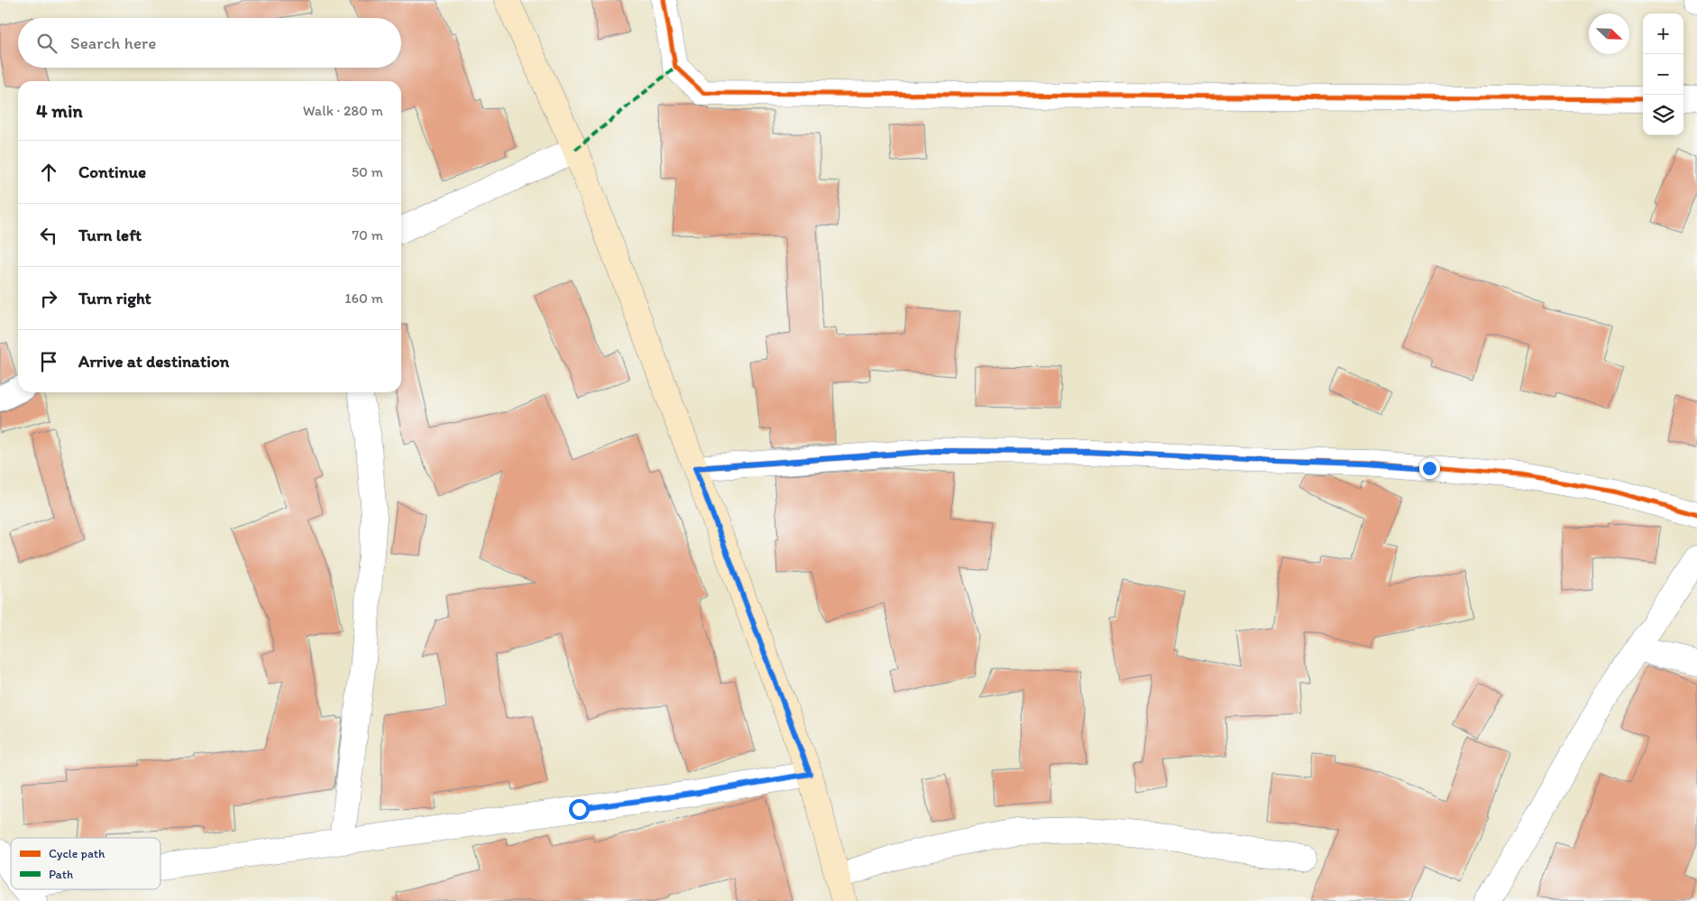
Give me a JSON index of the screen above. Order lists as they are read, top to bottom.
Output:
{
  "legend": ["Cycle path", "Path"],
  "north": "bottom right",
  "page": {
    "map_buttons": ["+", "−"],
    "search": "Search here",
    "heading": ["4 min", "Walk · 280 m"],
    "list": [
      ["Continue", "50 m"],
      ["Turn left", "70 m"],
      ["Turn right", "160 m"],
      "Arrive at destination"
    ]
  }
}
